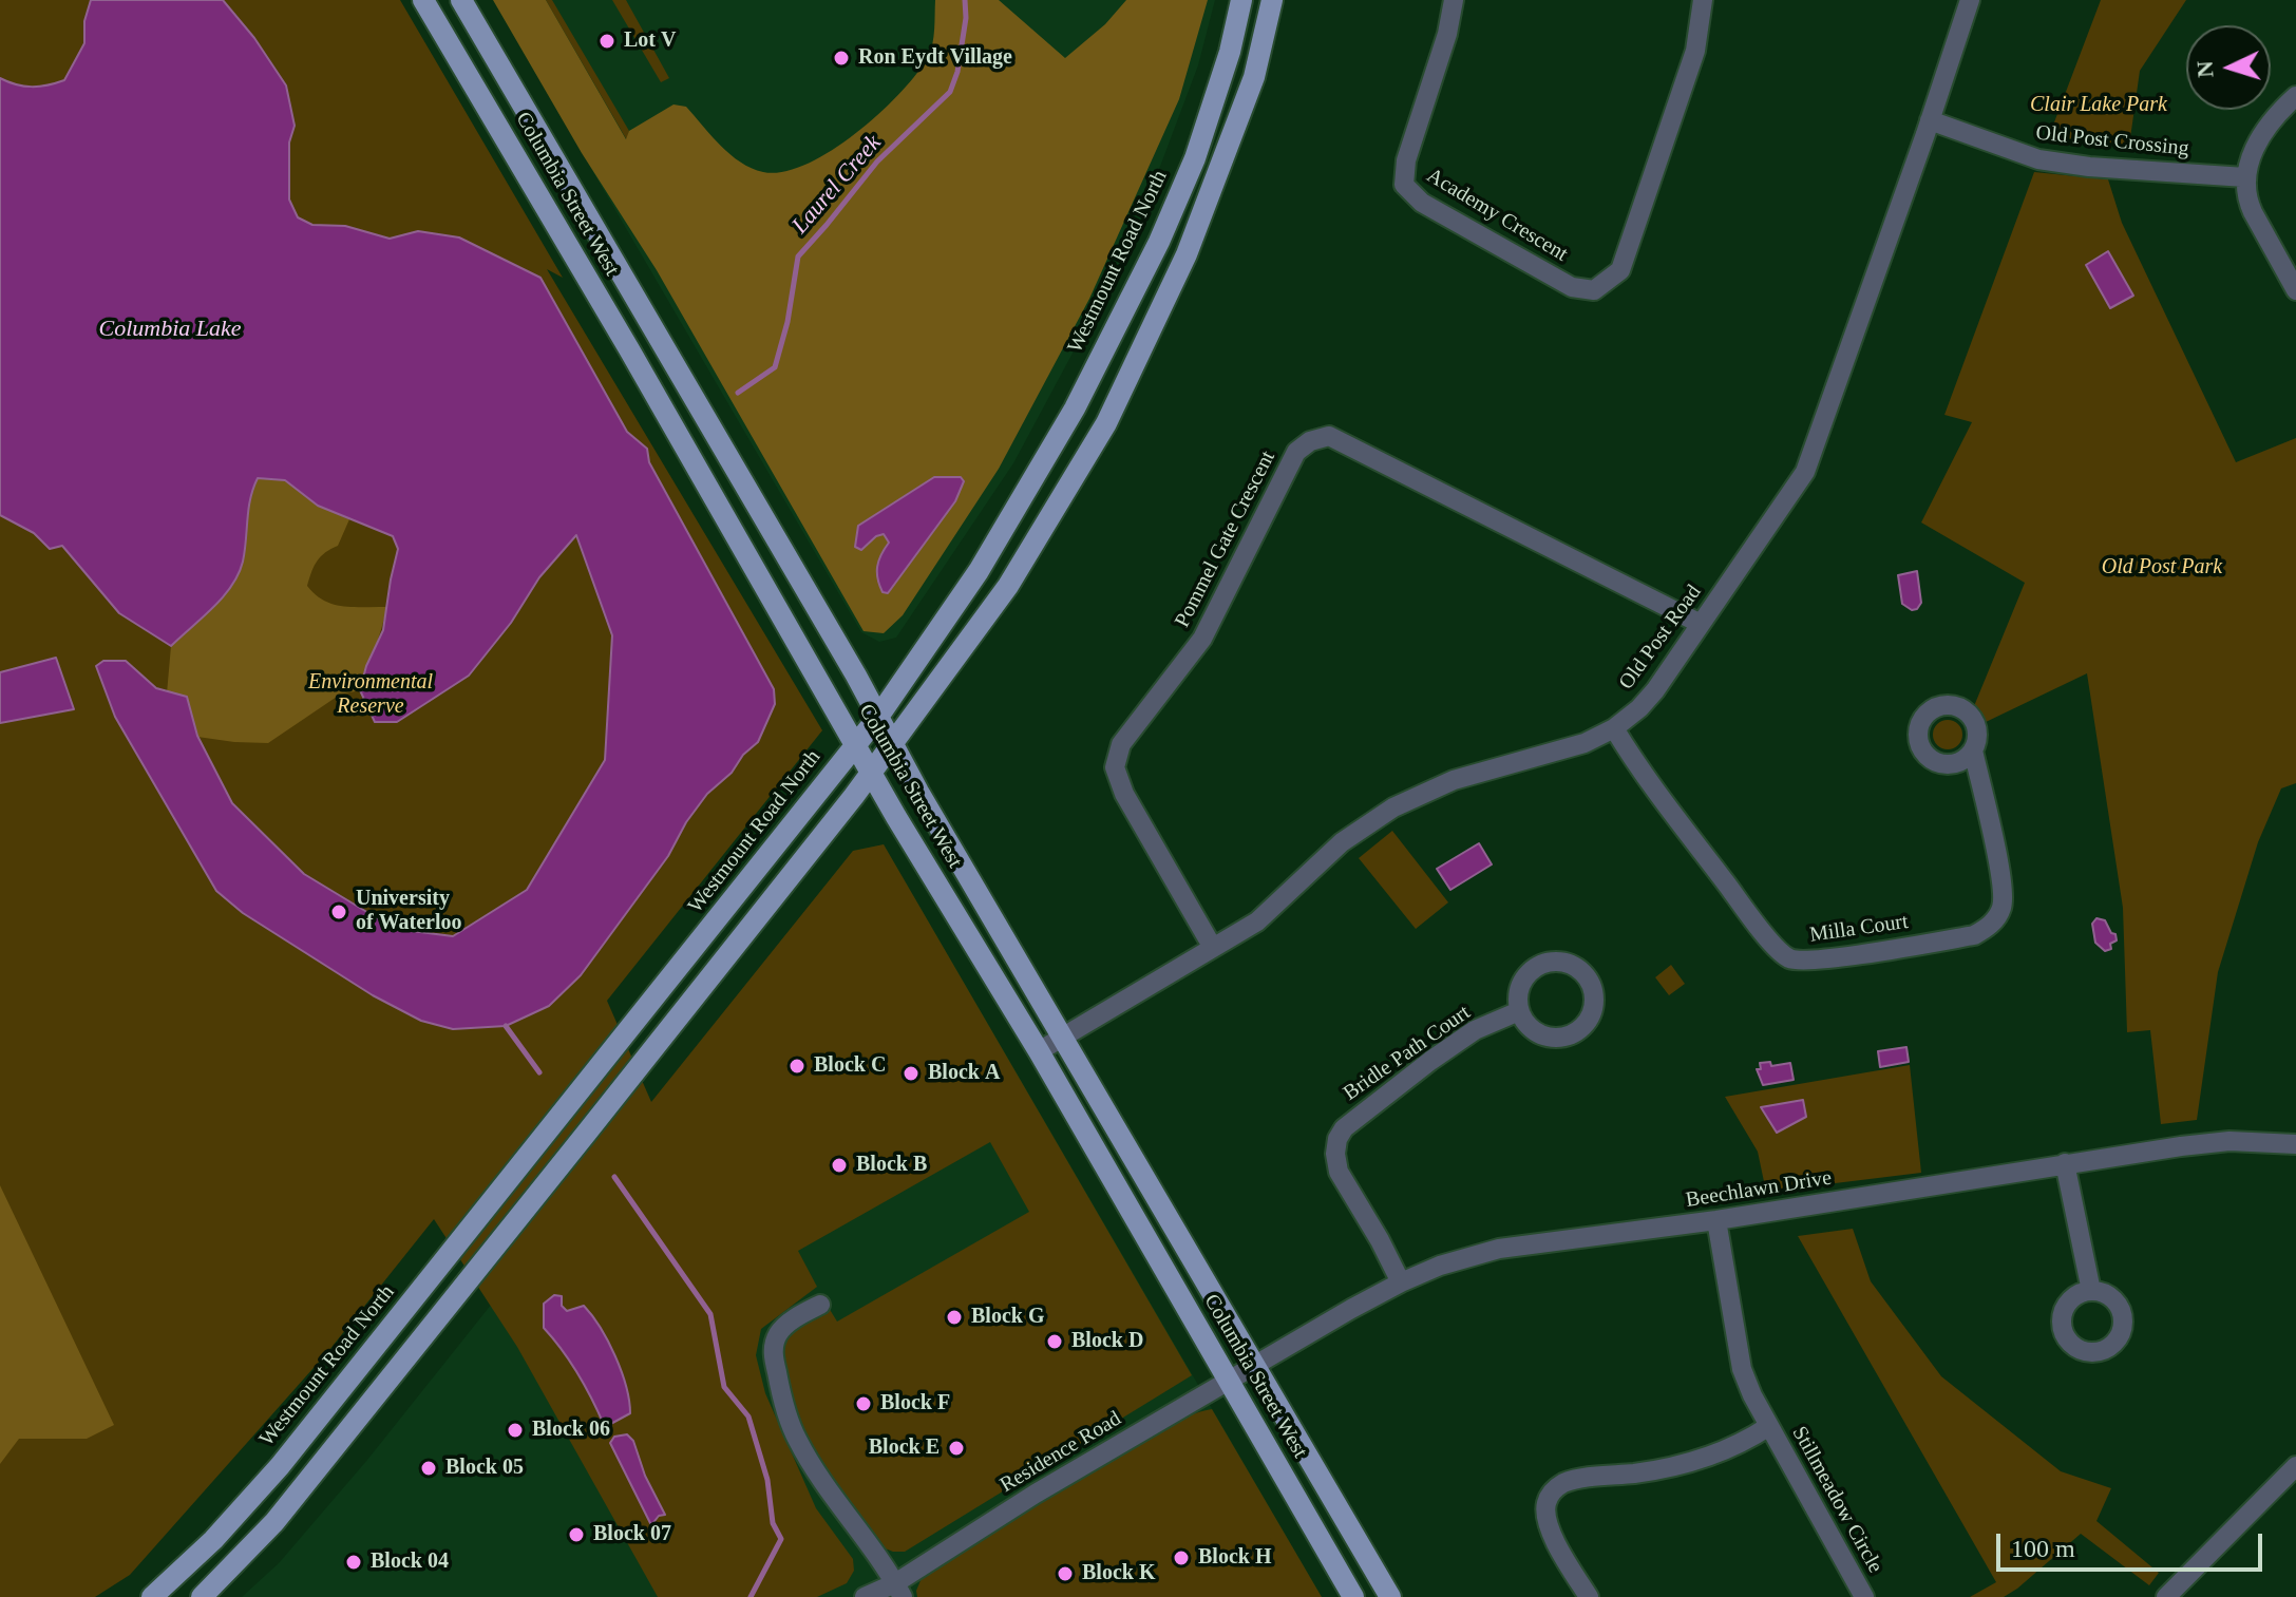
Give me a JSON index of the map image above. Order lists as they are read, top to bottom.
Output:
{
  "streets": {
    "main road": ["Columbia Street West", "Westmount Road North"],
    "street": [
      "Old Post Crossing",
      "Academy Crescent",
      "Pommel Gate Crescent",
      "Old Post Road",
      "Milla Court",
      "Bridle Path Court",
      "Beechlawn Drive",
      "Residence Road",
      "Stillmeadow Circle"
    ]
  },
  "crossings": [
    ["Old Post Crossing", "Old Post Road"],
    ["Columbia Street West", "Westmount Road North"],
    ["Columbia Street West", "Old Post Road"],
    ["Columbia Street West", "Beechlawn Drive"],
    ["Columbia Street West", "Residence Road"],
    ["Pommel Gate Crescent", "Old Post Road"],
    ["Old Post Road", "Milla Court"],
    ["Bridle Path Court", "Beechlawn Drive"],
    ["Beechlawn Drive", "Residence Road"],
    ["Beechlawn Drive", "Stillmeadow Circle"]
  ],
  "water": ["Laurel Creek", "Columbia Lake"],
  "parks": ["Clair Lake Park", "Old Post Park", "Environmental Reserve"],
  "places": [
    "Lot V",
    "Ron Eydt Village",
    "University of Waterloo",
    "Block C",
    "Block A",
    "Block B",
    "Block G",
    "Block D",
    "Block F",
    "Block 06",
    "Block E",
    "Block 05",
    "Block 07",
    "Block H",
    "Block 04",
    "Block K"
  ],
  "scale_bar": "100 m",
  "north": "left"
}
